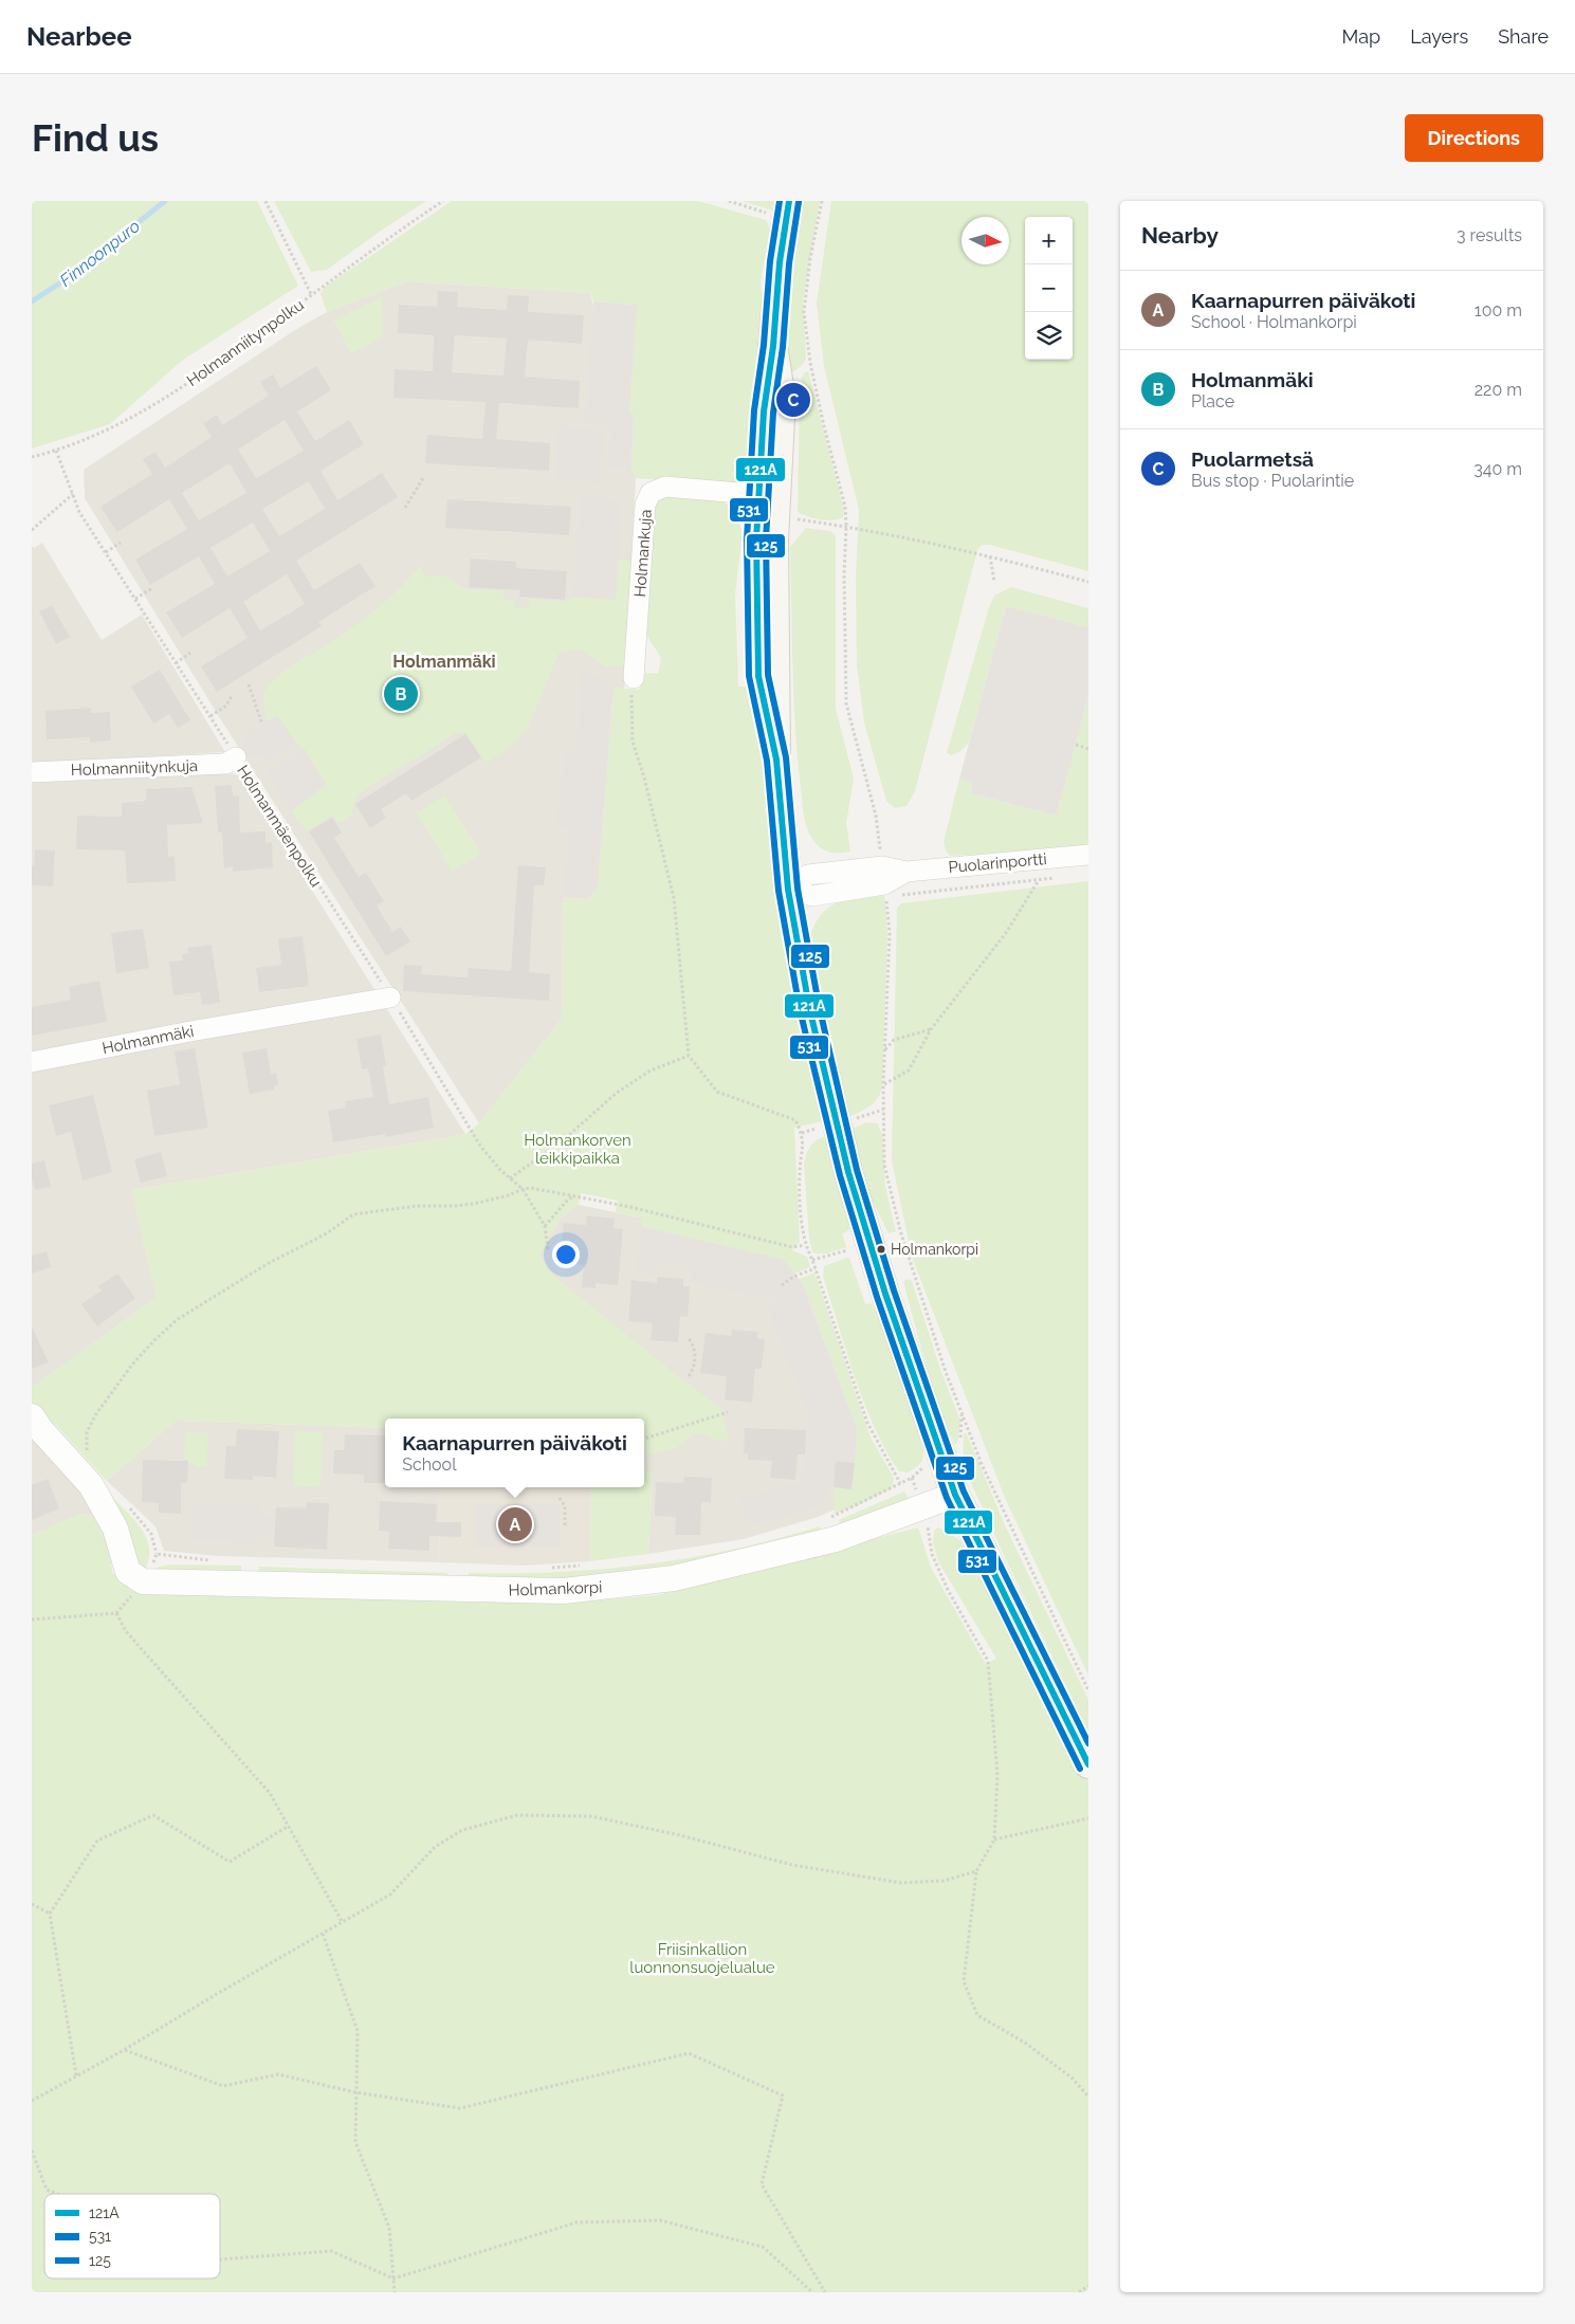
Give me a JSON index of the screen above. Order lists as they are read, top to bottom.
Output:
{
  "streets": {
    "street": [
      "Holmankuja",
      "Holmanniitynkuja",
      "Puolarinportti",
      "Holmanmäki",
      "Holmankorpi"
    ],
    "path": ["Holmanniitynpolku", "Holmanmäenpolku"]
  },
  "crossings": [
    ["Holmanniitynpolku", "Holmanmäenpolku"],
    ["Holmanniitynkuja", "Holmanmäenpolku"],
    ["Holmanmäenpolku", "Holmanmäki"]
  ],
  "districts": ["Holmanmäki"],
  "water": ["Finnoonpuro"],
  "parks": ["Holmankorven leikkipaikka", "Friisinkallion luonnonsuojelualue"],
  "places": ["Holmankorpi"],
  "lines": ["transit line 121A", "transit line 531", "transit line 125"],
  "legend": ["121A", "531", "125"],
  "north": "right",
  "page": {
    "header": "Nearbee",
    "nav": ["Map", "Layers", "Share"],
    "buttons": "Directions",
    "title": "Find us",
    "heading": ["Nearby", "3 results"],
    "map_buttons": ["+", "−"],
    "list": [
      {
        "mark": "A",
        "name": "Kaarnapurren päiväkoti",
        "note": "School · Holmankorpi",
        "value": "100 m"
      },
      {
        "mark": "B",
        "name": "Holmanmäki",
        "note": "Place",
        "value": "220 m"
      },
      {
        "mark": "C",
        "name": "Puolarmetsä",
        "note": "Bus stop · Puolarintie",
        "value": "340 m"
      }
    ],
    "pins": ["C", "B", "A"],
    "popup": ["Kaarnapurren päiväkoti", "School"]
  }
}
